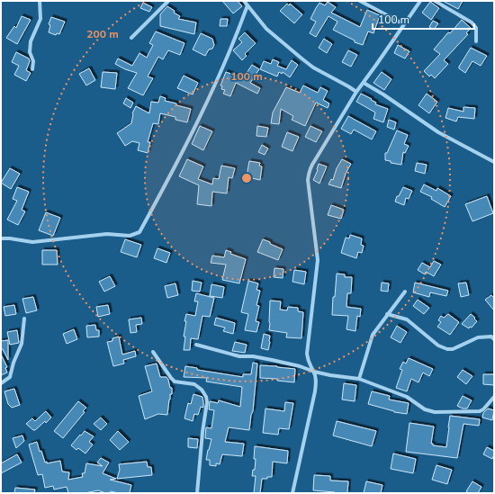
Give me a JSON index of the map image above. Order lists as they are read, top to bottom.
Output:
{
  "scale_bar": "100 m",
  "rings": ["200 m", "100 m"]
}
